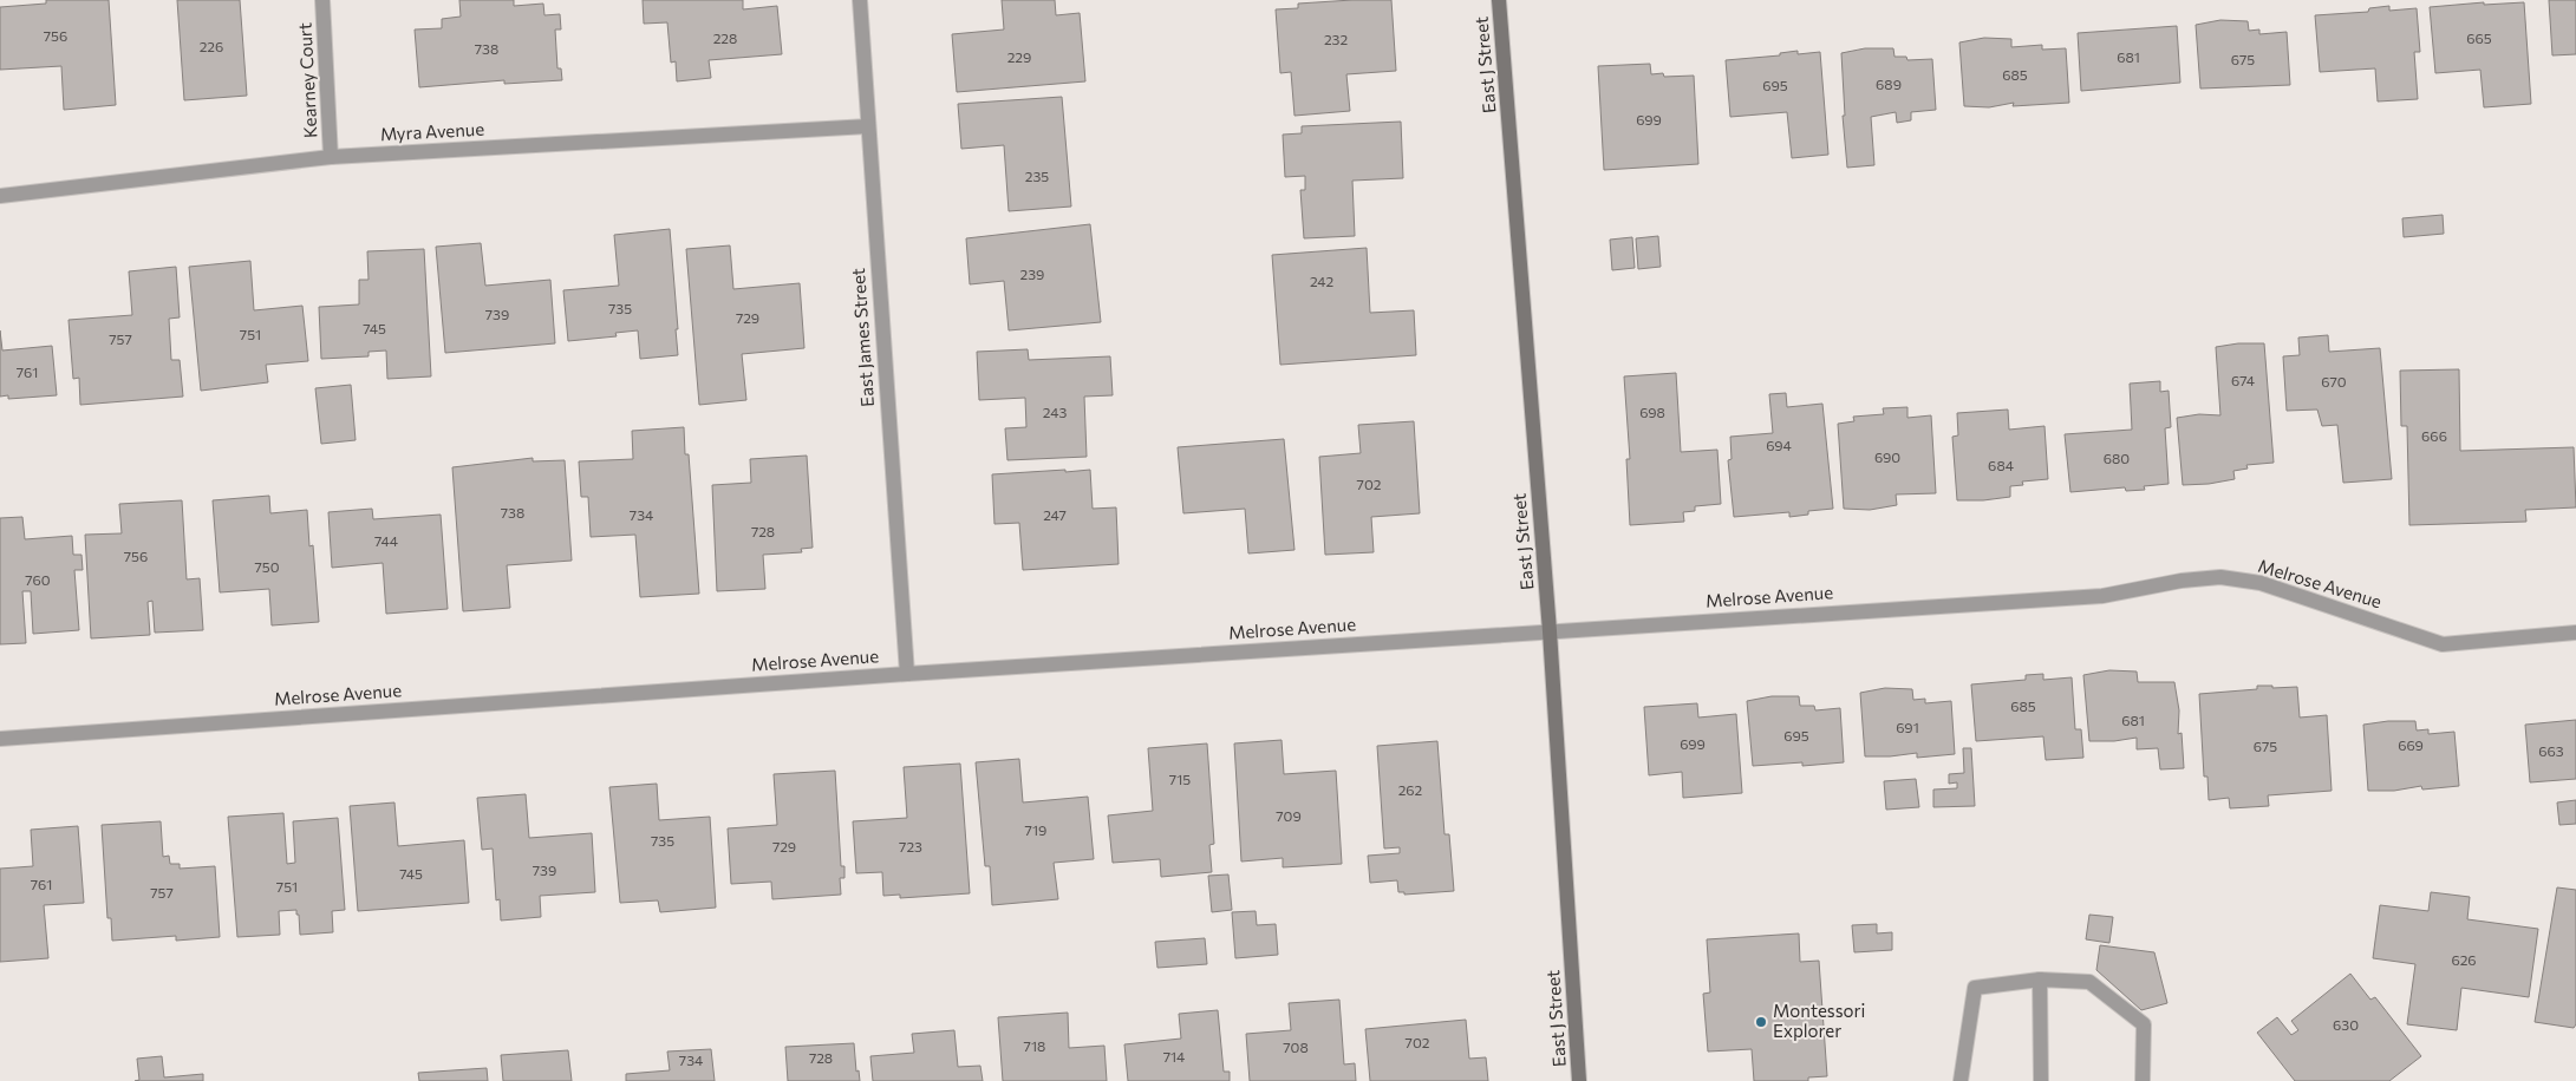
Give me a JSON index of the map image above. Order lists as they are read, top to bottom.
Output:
{
  "streets": {
    "street": [
      "East J Street",
      "Kearney Court",
      "Myra Avenue",
      "East James Street",
      "Melrose Avenue"
    ]
  },
  "crossings": [
    ["East J Street", "Melrose Avenue"],
    ["Kearney Court", "Myra Avenue"],
    ["Myra Avenue", "East James Street"],
    ["East James Street", "Melrose Avenue"]
  ],
  "places": ["Montessori Explorer"],
  "house_numbers": [
    "756",
    "228",
    "665",
    "232",
    "226",
    "738",
    "229",
    "681",
    "675",
    "685",
    "689",
    "695",
    "699",
    "235",
    "239",
    "242",
    "735",
    "739",
    "729",
    "745",
    "751",
    "757",
    "761",
    "674",
    "670",
    "243",
    "698",
    "666",
    "694",
    "690",
    "680",
    "684",
    "702",
    "738",
    "734",
    "247",
    "728",
    "744",
    "756",
    "750",
    "760",
    "685",
    "681",
    "691",
    "695",
    "699",
    "669",
    "675",
    "663",
    "715",
    "262",
    "709",
    "719",
    "735",
    "729",
    "723",
    "739",
    "745",
    "761",
    "751",
    "757",
    "626",
    "630",
    "702",
    "718",
    "708",
    "714",
    "728",
    "734"
  ]
}
